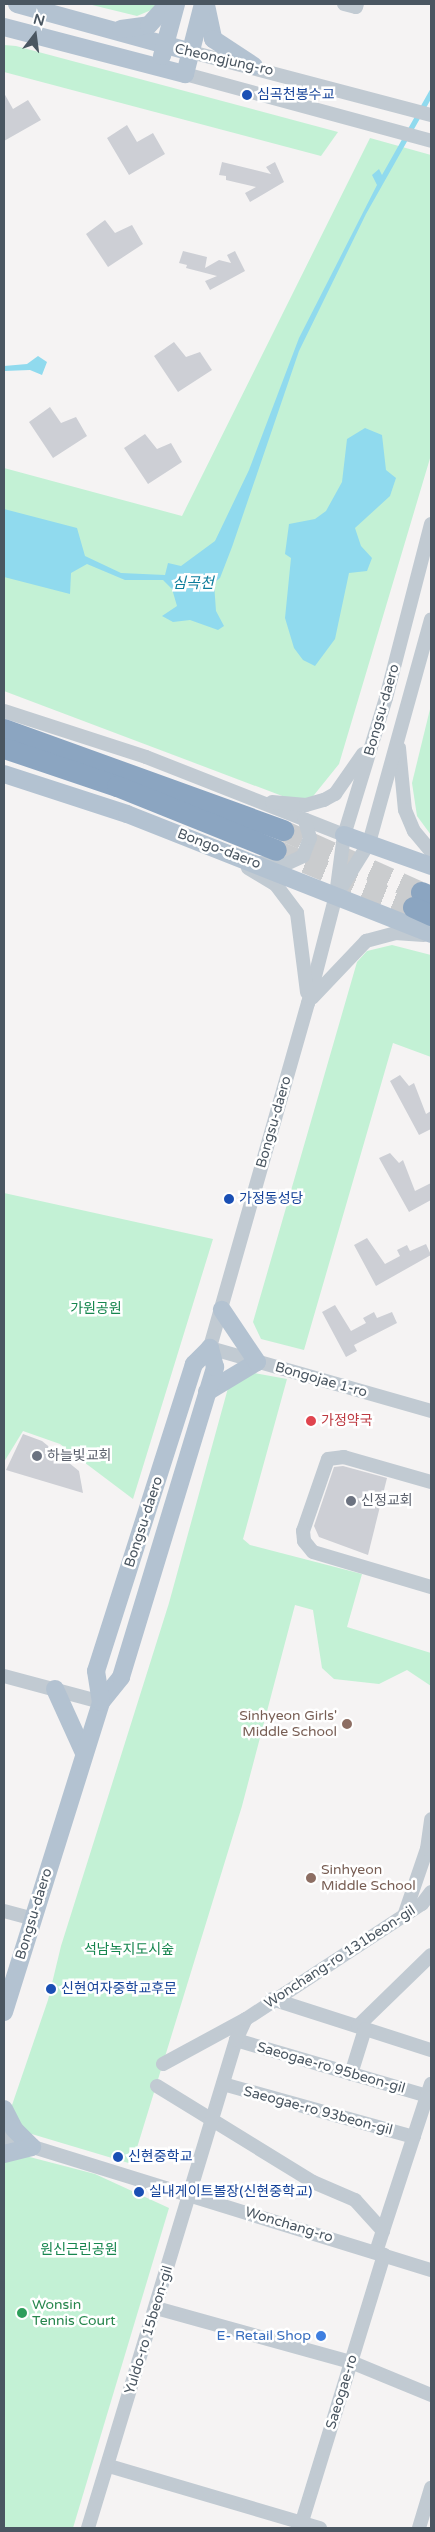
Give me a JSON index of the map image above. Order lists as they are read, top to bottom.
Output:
{
  "streets": {
    "highway": ["Bongo-daero"],
    "main road": ["Cheongjung-ro", "Bongsu-daero"],
    "street": [
      "Bongojae 1-ro",
      "Wonchang-ro 131beon-gil",
      "Saeogae-ro 95beon-gil",
      "Saeogae-ro 93beon-gil",
      "Wonchang-ro",
      "Yuldo-ro 15beon-gil",
      "Saeogae-ro"
    ]
  },
  "crossings": [
    ["Bongsu-daero", "Bongo-daero"],
    ["Bongsu-daero", "Bongojae 1-ro"],
    ["Wonchang-ro 131beon-gil", "Saeogae-ro 95beon-gil"],
    ["Wonchang-ro 131beon-gil", "Saeogae-ro 93beon-gil"],
    ["Wonchang-ro 131beon-gil", "Wonchang-ro"],
    ["Wonchang-ro 131beon-gil", "Yuldo-ro 15beon-gil"],
    ["Saeogae-ro 95beon-gil", "Saeogae-ro"],
    ["Saeogae-ro 93beon-gil", "Saeogae-ro"],
    ["Wonchang-ro", "Yuldo-ro 15beon-gil"],
    ["Wonchang-ro", "Saeogae-ro"]
  ],
  "water": ["심곡천"],
  "parks": ["가원공원", "석남녹지도시숲", "원신근린공원"],
  "places": [
    "심곡천봉수교",
    "가정동성당",
    "가정약국",
    "하늘빛교회",
    "신정교회",
    "Sinhyeon Girls' Middle School",
    "Sinhyeon Middle School",
    "신현여자중학교후문",
    "신현중학교",
    "실내게이트볼장(신현중학교)",
    "Wonsin Tennis Court",
    "E- Retail Shop"
  ],
  "north": "top"
}
